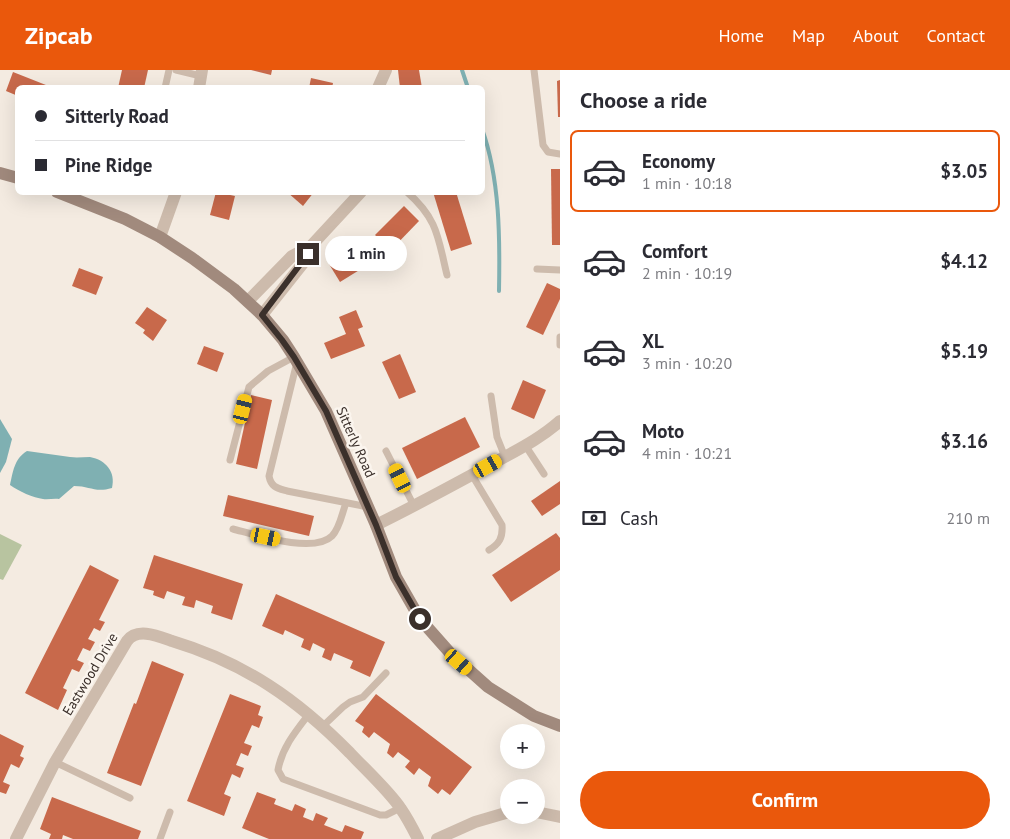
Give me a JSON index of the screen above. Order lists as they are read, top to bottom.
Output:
{
  "streets": {
    "street": ["Sitterly Road", "Eastwood Drive"]
  },
  "page": {
    "header": "Zipcab",
    "nav": [
      "Home",
      "Map",
      "About",
      "Contact"
    ],
    "heading": "Choose a ride",
    "banner": ["Sitterly Road", "Pine Ridge"],
    "list": [
      {
        "name": "Economy",
        "note": "1 min · 10:18",
        "value": "$3.05"
      },
      {
        "name": "Comfort",
        "note": "2 min · 10:19",
        "value": "$4.12"
      },
      {
        "name": "XL",
        "note": "3 min · 10:20",
        "value": "$5.19"
      },
      {
        "name": "Moto",
        "note": "4 min · 10:21",
        "value": "$3.16"
      }
    ],
    "bubble": "1 min",
    "pay": ["Cash", "210 m"],
    "map_buttons": ["+", "−"],
    "buttons": "Confirm"
  }
}
